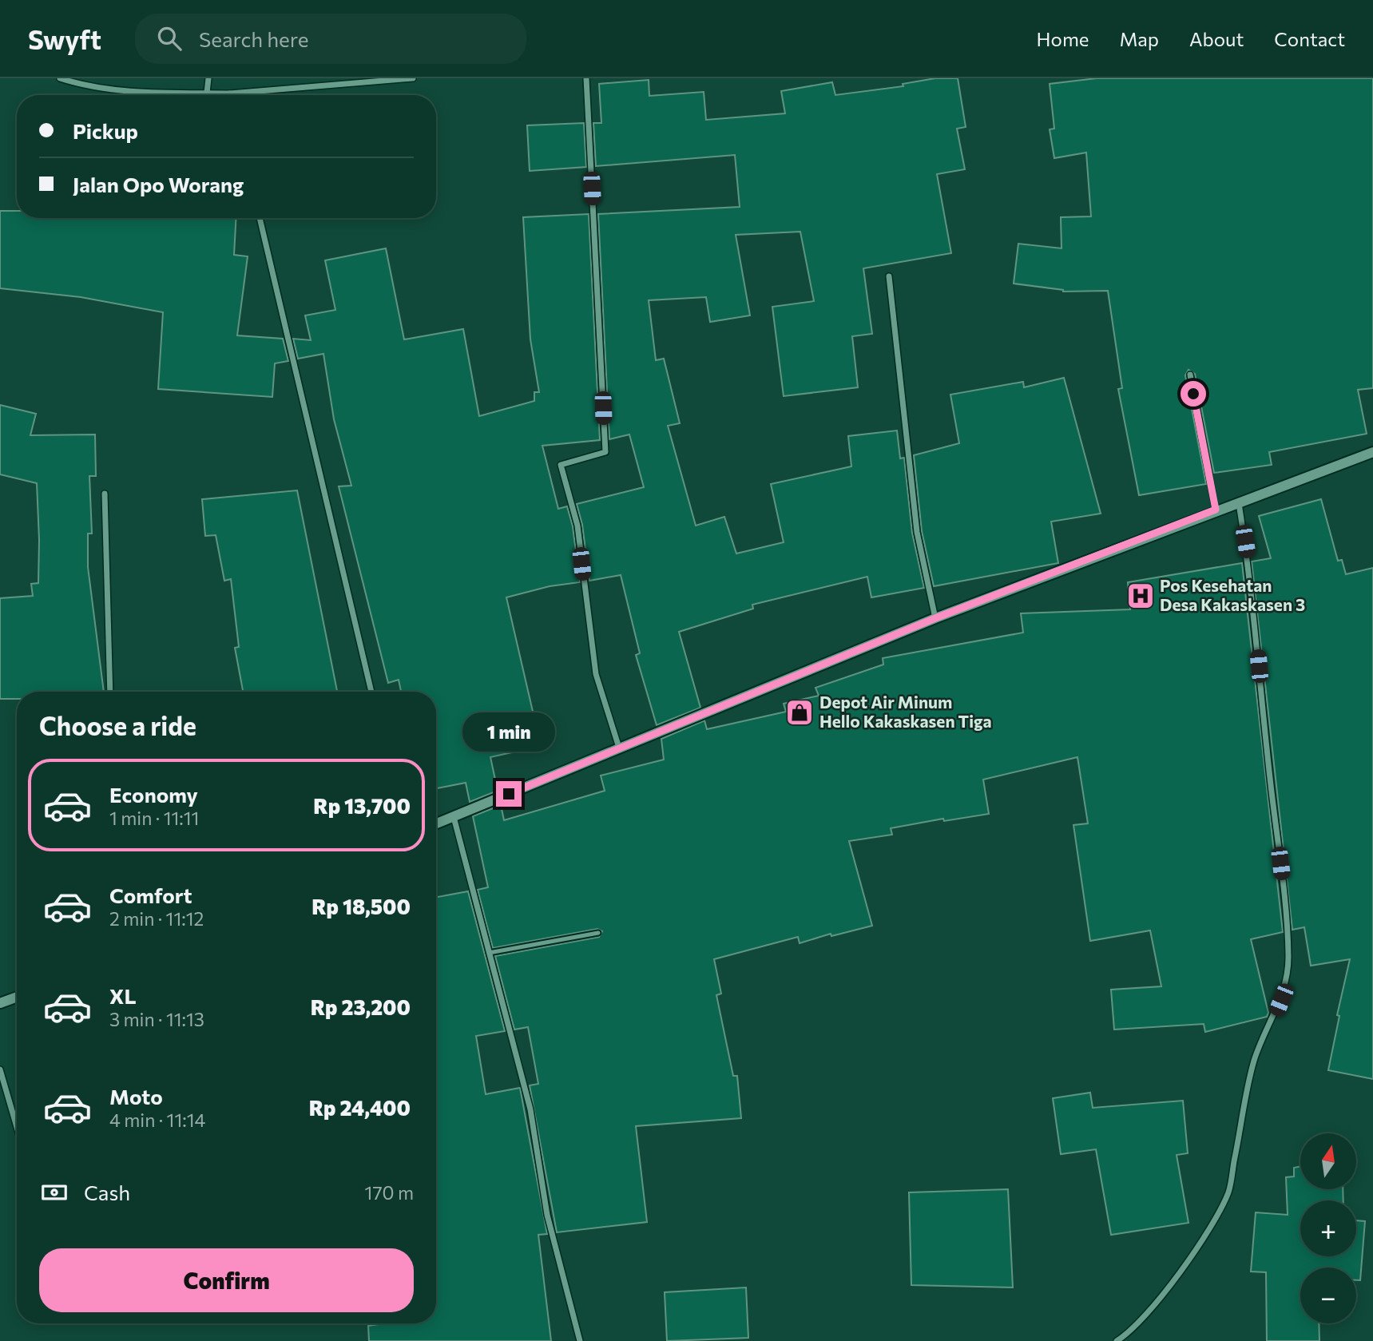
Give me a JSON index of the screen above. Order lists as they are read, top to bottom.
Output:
{
  "places": {
    "hospital": ["Pos Kesehatan Desa Kakaskasen 3"],
    "shop": ["Depot Air Minum Hello Kakaskasen Tiga"]
  },
  "north": "top",
  "page": {
    "header": "Swyft",
    "search": "Search here",
    "nav": [
      "Home",
      "Map",
      "About",
      "Contact"
    ],
    "banner": ["Pickup", "Jalan Opo Worang"],
    "heading": "Choose a ride",
    "bubble": "1 min",
    "list": [
      {
        "name": "Economy",
        "note": "1 min · 11:11",
        "value": "Rp 13,700"
      },
      {
        "name": "Comfort",
        "note": "2 min · 11:12",
        "value": "Rp 18,500"
      },
      {
        "name": "XL",
        "note": "3 min · 11:13",
        "value": "Rp 23,200"
      },
      {
        "name": "Moto",
        "note": "4 min · 11:14",
        "value": "Rp 24,400"
      }
    ],
    "map_buttons": ["+", "−"],
    "pay": ["Cash", "170 m"],
    "buttons": "Confirm"
  }
}
